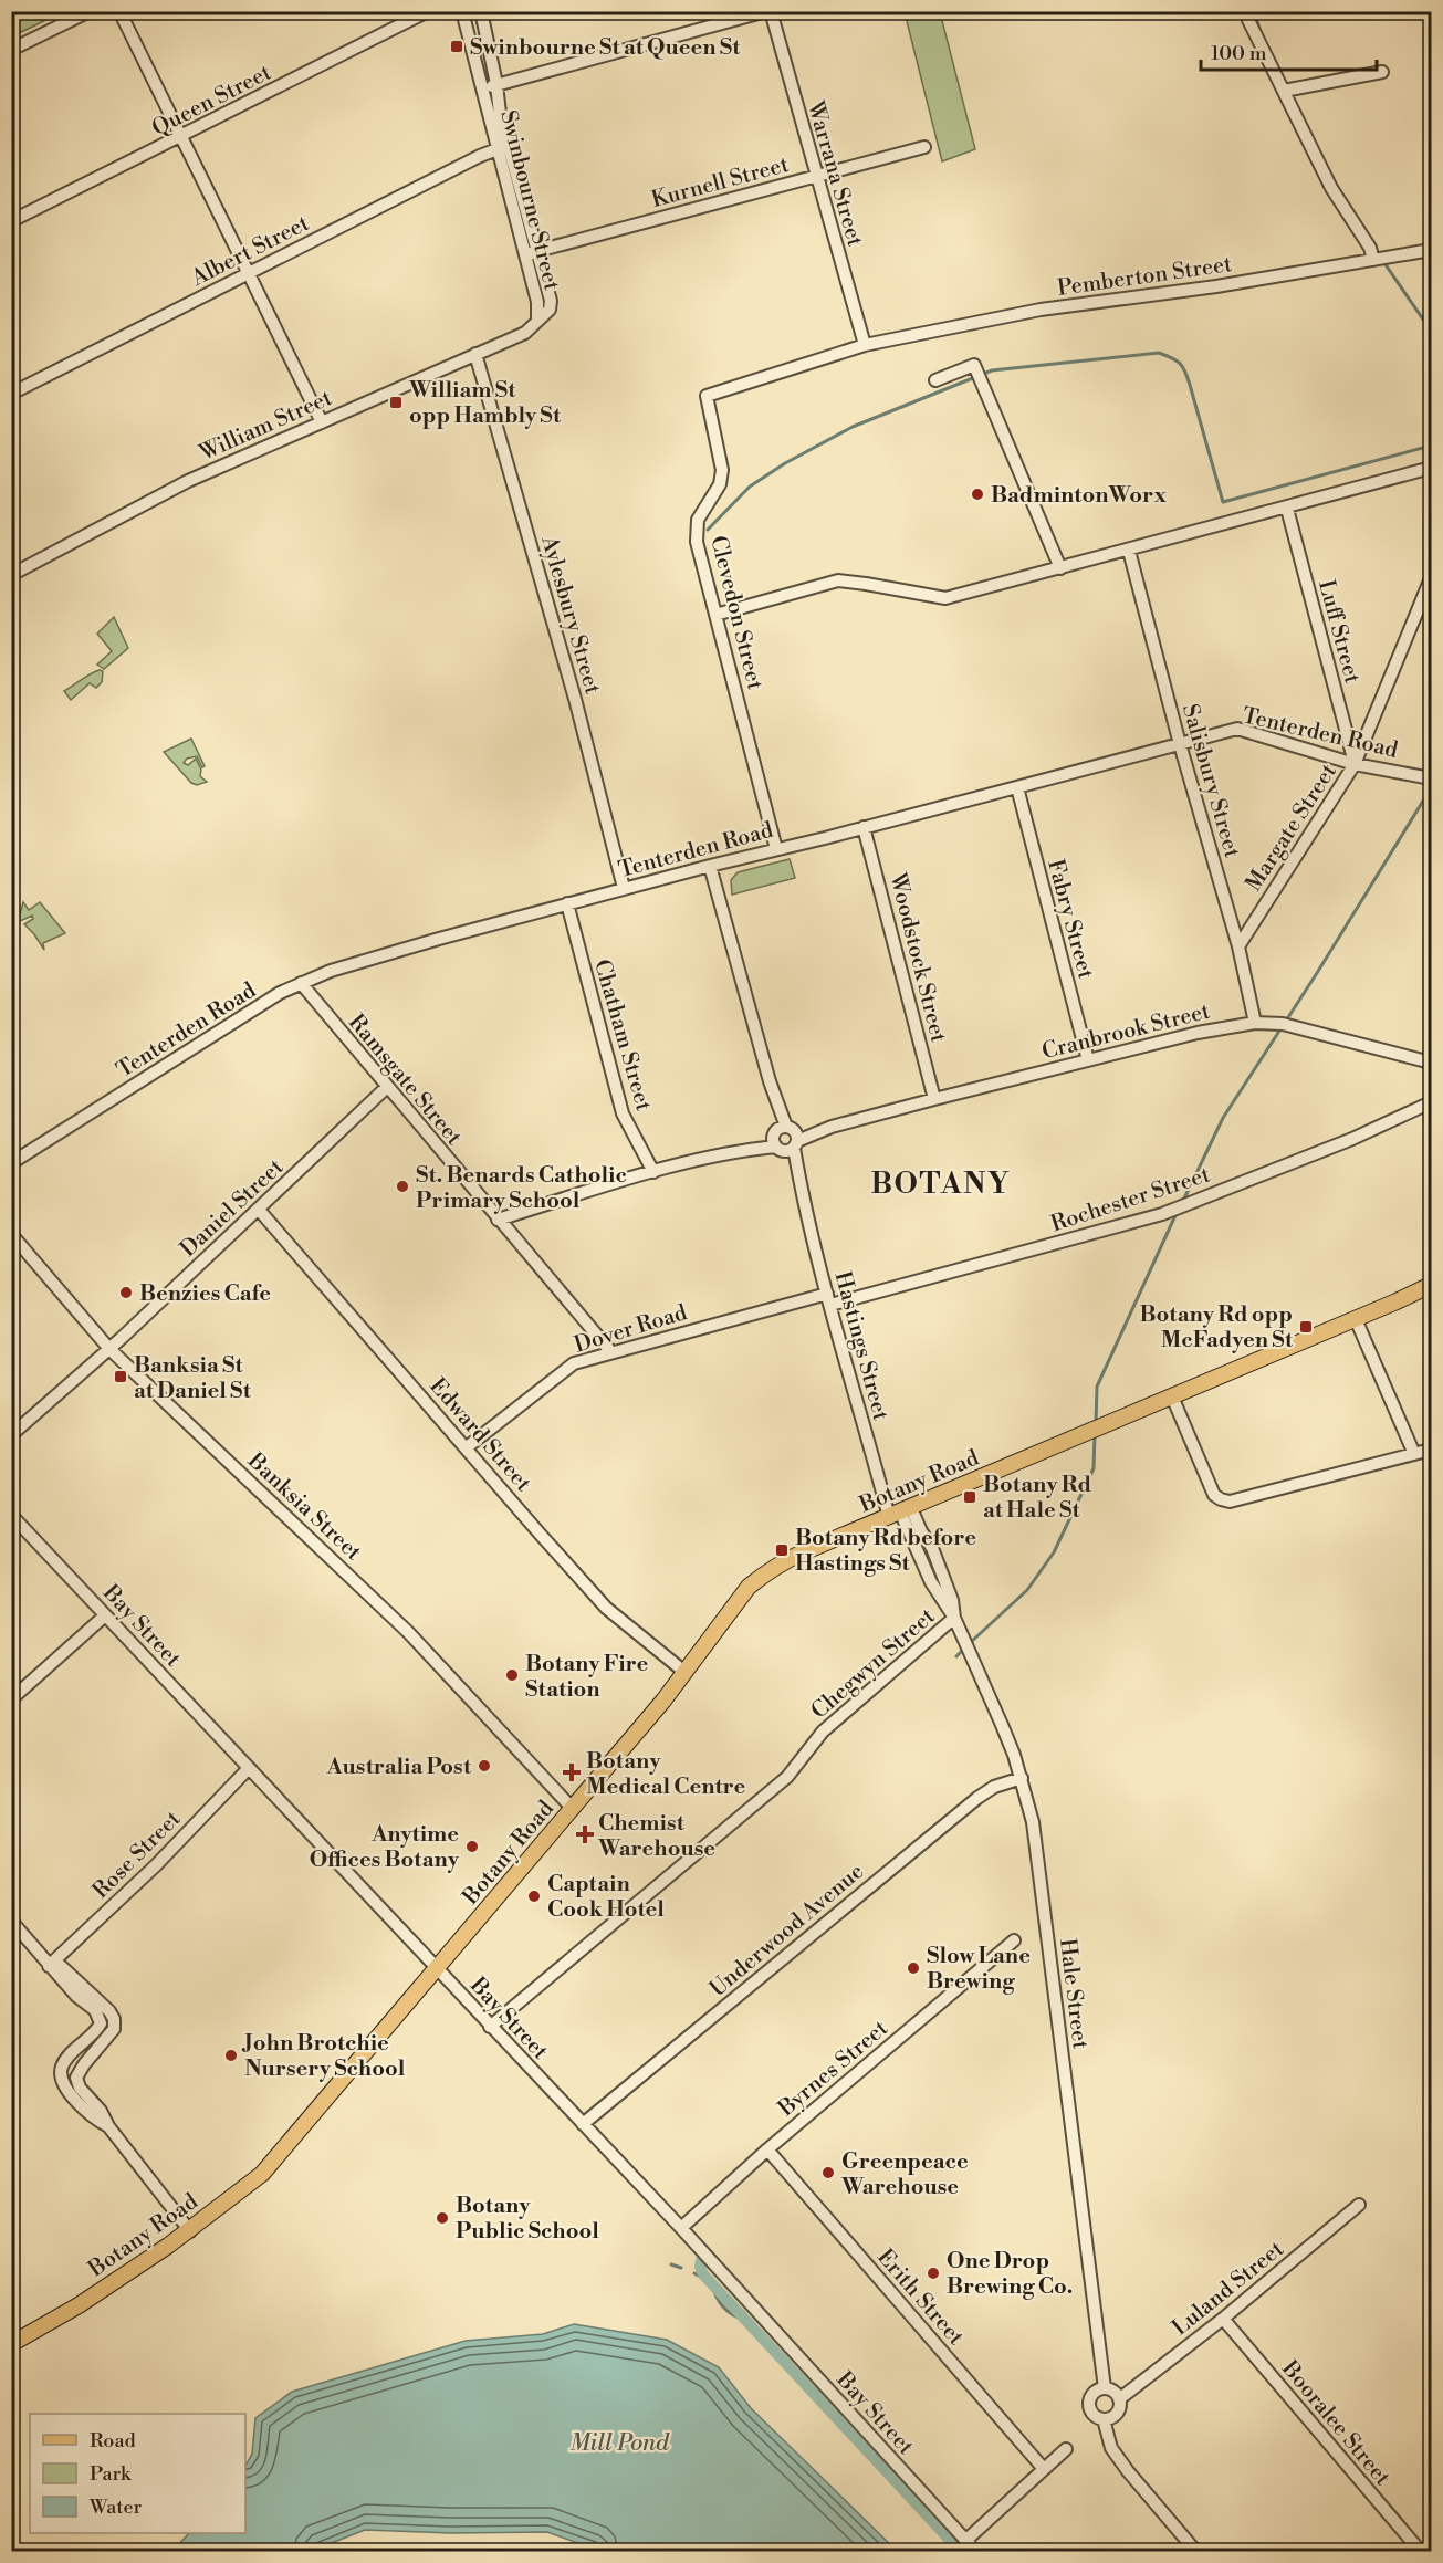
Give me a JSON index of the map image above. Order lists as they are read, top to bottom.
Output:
{
  "streets": {
    "main road": ["Botany Road"],
    "street": [
      "Queen Street",
      "Warrana Street",
      "Kurnell Street",
      "Swinbourne Street",
      "Albert Street",
      "Pemberton Street",
      "William Street",
      "Clevedon Street",
      "Aylesbury Street",
      "Luff Street",
      "Tenterden Road",
      "Salisbury Street",
      "Margate Street",
      "Fabry Street",
      "Woodstock Street",
      "Cranbrook Street",
      "Chatham Street",
      "Ramsgate Street",
      "Rochester Street",
      "Daniel Street",
      "Dover Road",
      "Hastings Street",
      "Edward Street",
      "Banksia Street",
      "Bay Street",
      "Chegwyn Street",
      "Rose Street",
      "Underwood Avenue",
      "Hale Street",
      "Byrnes Street",
      "Luland Street",
      "Erith Street",
      "Booralee Street"
    ]
  },
  "crossings": [
    ["Warrana Street", "Kurnell Street"],
    ["Warrana Street", "Pemberton Street"],
    ["Warrana Street", "Clevedon Street"],
    ["Kurnell Street", "Swinbourne Street"],
    ["Swinbourne Street", "Albert Street"],
    ["Swinbourne Street", "William Street"],
    ["Pemberton Street", "Clevedon Street"],
    ["William Street", "Aylesbury Street"],
    ["Clevedon Street", "Tenterden Road"],
    ["Aylesbury Street", "Tenterden Road"],
    ["Luff Street", "Tenterden Road"],
    ["Luff Street", "Margate Street"],
    ["Tenterden Road", "Salisbury Street"],
    ["Tenterden Road", "Margate Street"],
    ["Tenterden Road", "Fabry Street"],
    ["Tenterden Road", "Woodstock Street"],
    ["Tenterden Road", "Chatham Street"],
    ["Tenterden Road", "Ramsgate Street"],
    ["Tenterden Road", "Hastings Street"],
    ["Salisbury Street", "Margate Street"],
    ["Salisbury Street", "Cranbrook Street"],
    ["Fabry Street", "Cranbrook Street"],
    ["Woodstock Street", "Cranbrook Street"],
    ["Cranbrook Street", "Chatham Street"],
    ["Cranbrook Street", "Ramsgate Street"],
    ["Cranbrook Street", "Hastings Street"],
    ["Ramsgate Street", "Daniel Street"],
    ["Ramsgate Street", "Dover Road"],
    ["Rochester Street", "Dover Road"],
    ["Rochester Street", "Hastings Street"],
    ["Daniel Street", "Edward Street"],
    ["Daniel Street", "Banksia Street"],
    ["Dover Road", "Hastings Street"],
    ["Dover Road", "Edward Street"],
    ["Hastings Street", "Botany Road"],
    ["Hastings Street", "Hale Street"],
    ["Edward Street", "Botany Road"],
    ["Botany Road", "Banksia Street"],
    ["Botany Road", "Bay Street"],
    ["Botany Road", "Hale Street"],
    ["Bay Street", "Chegwyn Street"],
    ["Bay Street", "Rose Street"],
    ["Bay Street", "Underwood Avenue"],
    ["Bay Street", "Byrnes Street"],
    ["Chegwyn Street", "Hale Street"],
    ["Underwood Avenue", "Hale Street"],
    ["Hale Street", "Luland Street"],
    ["Byrnes Street", "Erith Street"],
    ["Luland Street", "Booralee Street"]
  ],
  "districts": ["BOTANY"],
  "water": ["Mill Pond"],
  "places": {
    "transit": [
      "Swinbourne St at Queen St",
      "William St opp Hambly St",
      "Botany Rd opp McFadyen St",
      "Banksia St at Daniel St",
      "Botany Rd at Hale St",
      "Botany Rd before Hastings St"
    ],
    "other": [
      "BadmintonWorx",
      "St. Benards Catholic Primary School",
      "Benzies Cafe",
      "Botany Fire Station",
      "Australia Post",
      "Anytime Offices Botany",
      "Captain Cook Hotel",
      "Slow Lane Brewing",
      "John Brotchie Nursery School",
      "Greenpeace Warehouse",
      "Botany Public School",
      "One Drop Brewing Co."
    ],
    "health": ["Botany Medical Centre", "Chemist Warehouse"]
  },
  "legend": ["Road", "Park", "Water"],
  "scale_bar": "100 m"
}
